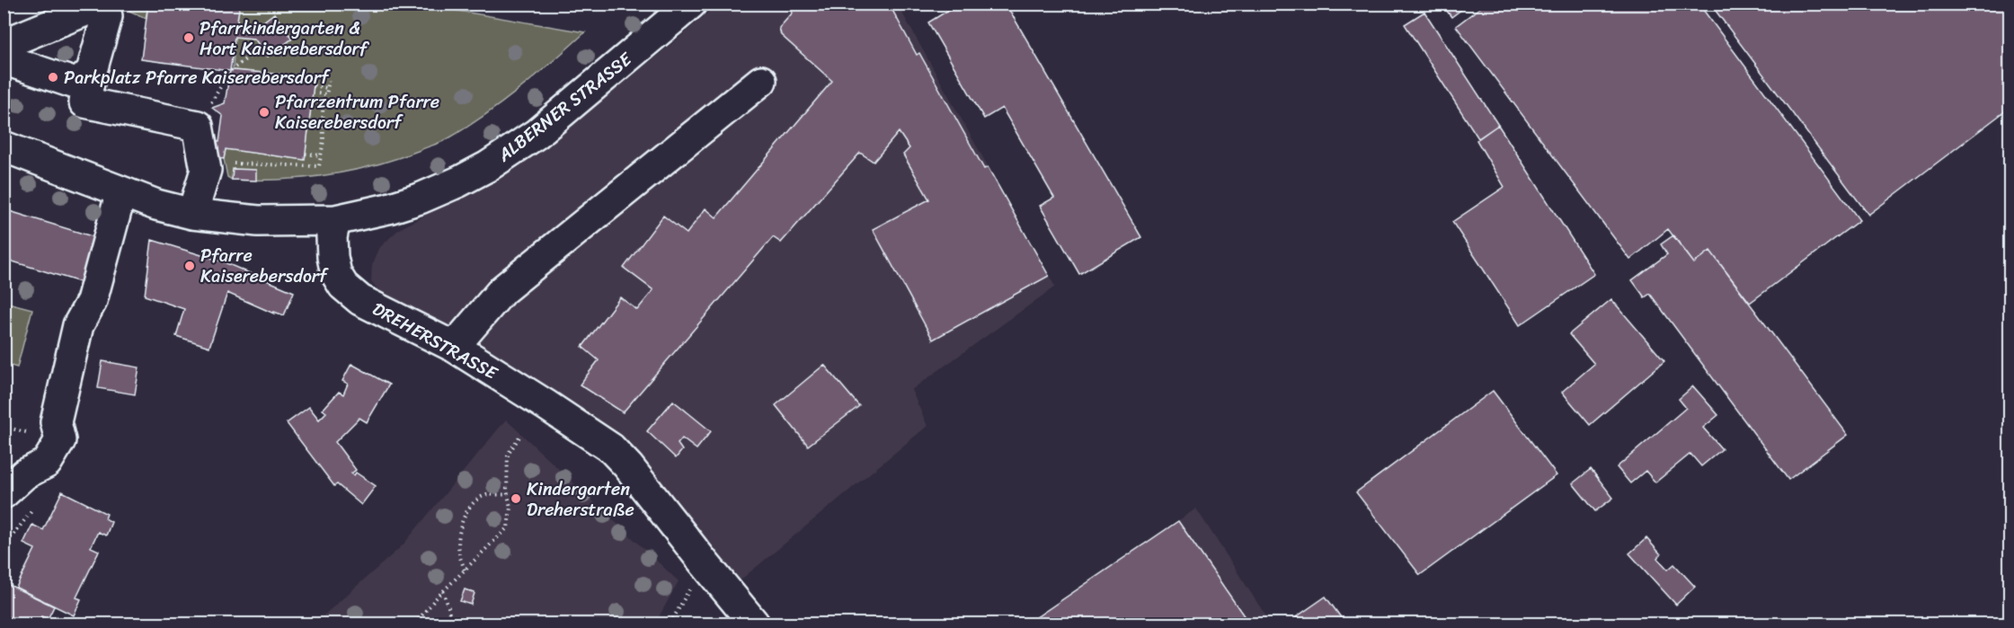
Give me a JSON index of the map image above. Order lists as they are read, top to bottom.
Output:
{
  "streets": {
    "street": ["ALBERNER STRASSE", "DREHERSTRASSE"]
  },
  "crossings": [
    ["ALBERNER STRASSE", "DREHERSTRASSE"]
  ],
  "places": [
    "Pfarrkindergarten & Hort Kaiserebersdorf",
    "Parkplatz Pfarre Kaiserebersdorf",
    "Pfarrzentrum Pfarre Kaiserebersdorf",
    "Pfarre Kaiserebersdorf",
    "Kindergarten Dreherstraße"
  ]
}
